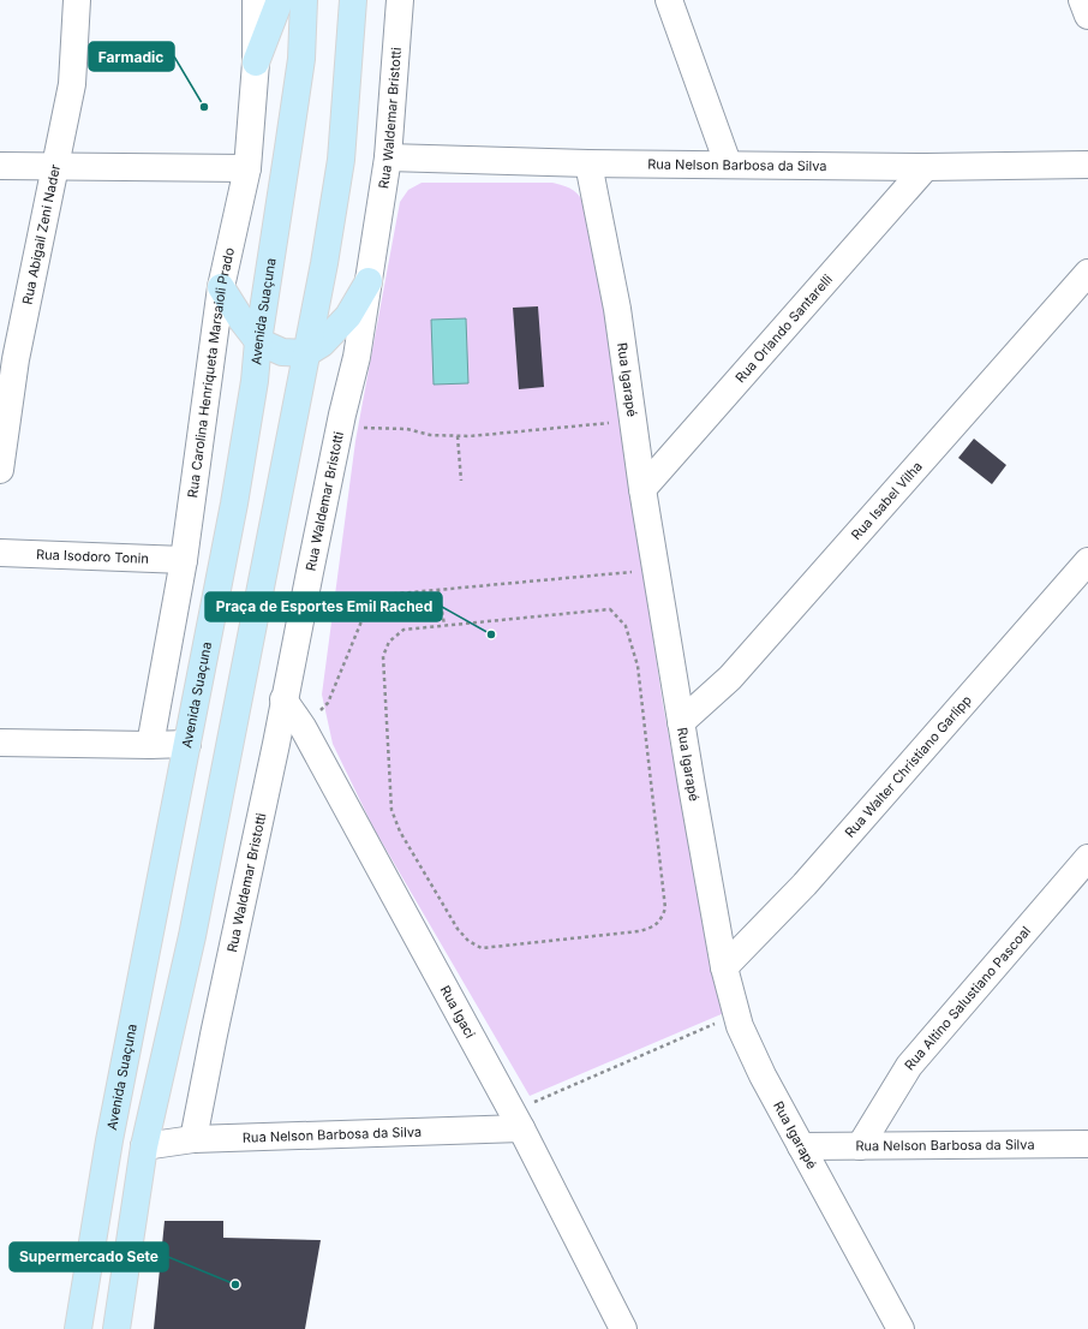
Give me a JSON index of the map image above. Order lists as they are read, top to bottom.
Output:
{
  "streets": {
    "main road": ["Avenida Suaçuna"],
    "street": [
      "Rua Waldemar Bristotti",
      "Rua Nelson Barbosa da Silva",
      "Rua Abigail Zeni Nader",
      "Rua Orlando Santarelli",
      "Rua Carolina Henriqueta Marsaioli Prado",
      "Rua Igarapé",
      "Rua Isabel Vilha",
      "Rua Isodoro Tonin",
      "Rua Walter Christiano Garlipp",
      "Rua Altino Salustiano Pascoal",
      "Rua Igaci"
    ]
  },
  "crossings": [
    ["Rua Waldemar Bristotti", "Rua Nelson Barbosa da Silva"],
    ["Rua Waldemar Bristotti", "Rua Igaci"],
    ["Rua Nelson Barbosa da Silva", "Rua Orlando Santarelli"],
    ["Rua Nelson Barbosa da Silva", "Rua Igarapé"],
    ["Rua Nelson Barbosa da Silva", "Rua Altino Salustiano Pascoal"],
    ["Rua Nelson Barbosa da Silva", "Rua Igaci"],
    ["Rua Orlando Santarelli", "Rua Igarapé"],
    ["Rua Carolina Henriqueta Marsaioli Prado", "Rua Isodoro Tonin"],
    ["Rua Igarapé", "Rua Isabel Vilha"],
    ["Rua Igarapé", "Rua Walter Christiano Garlipp"]
  ],
  "places": ["Farmadic", "Praça de Esportes Emil Rached", "Supermercado Sete"]
}
